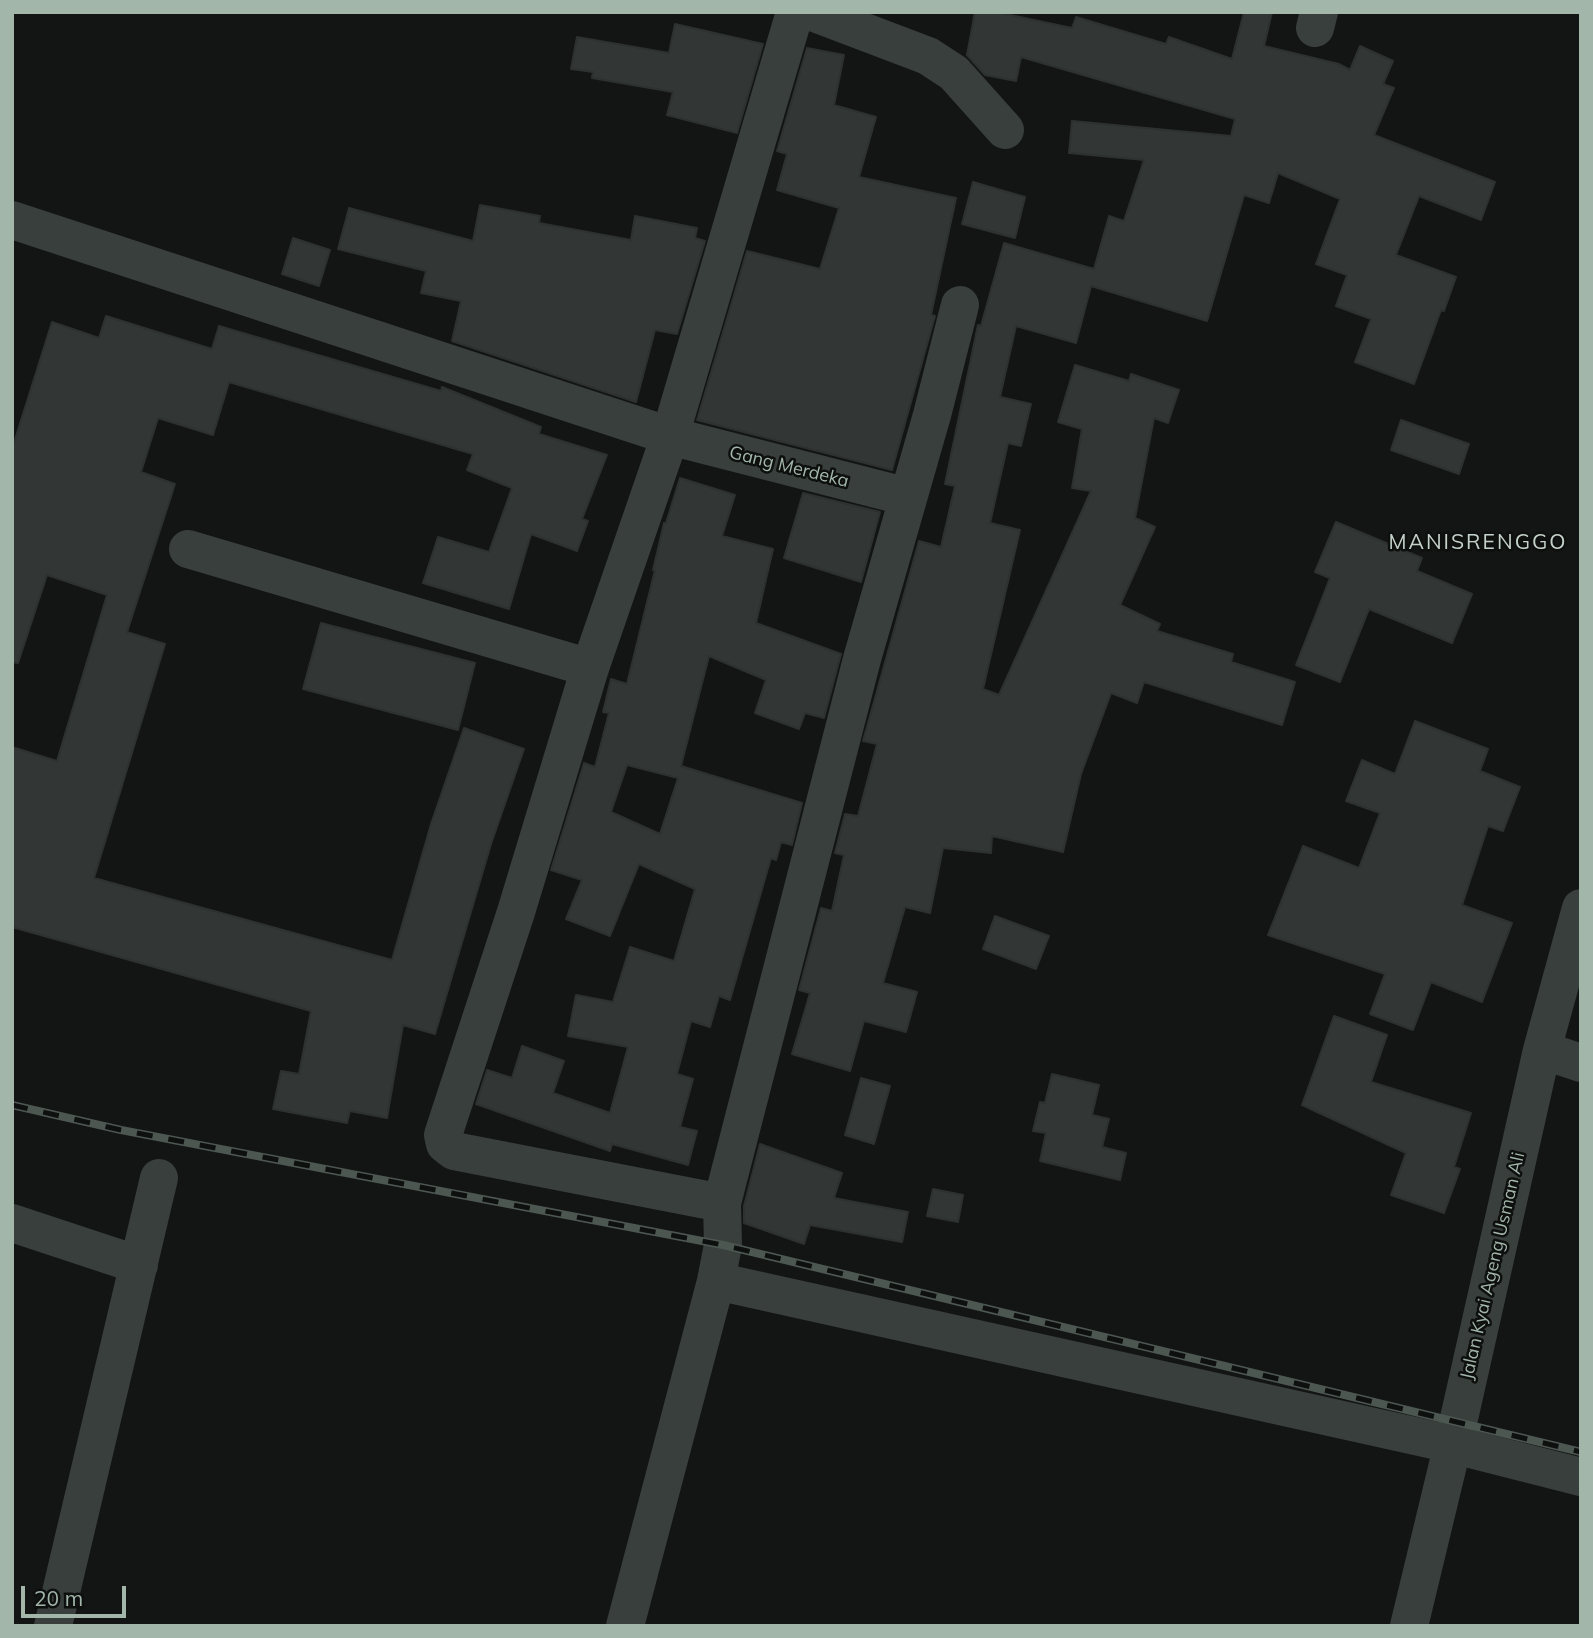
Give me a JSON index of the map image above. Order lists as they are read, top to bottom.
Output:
{
  "streets": {
    "street": ["Gang Merdeka", "Jalan Kyai Ageng Usman Ali"]
  },
  "districts": ["MANISRENGGO"],
  "scale_bar": "20 m"
}
